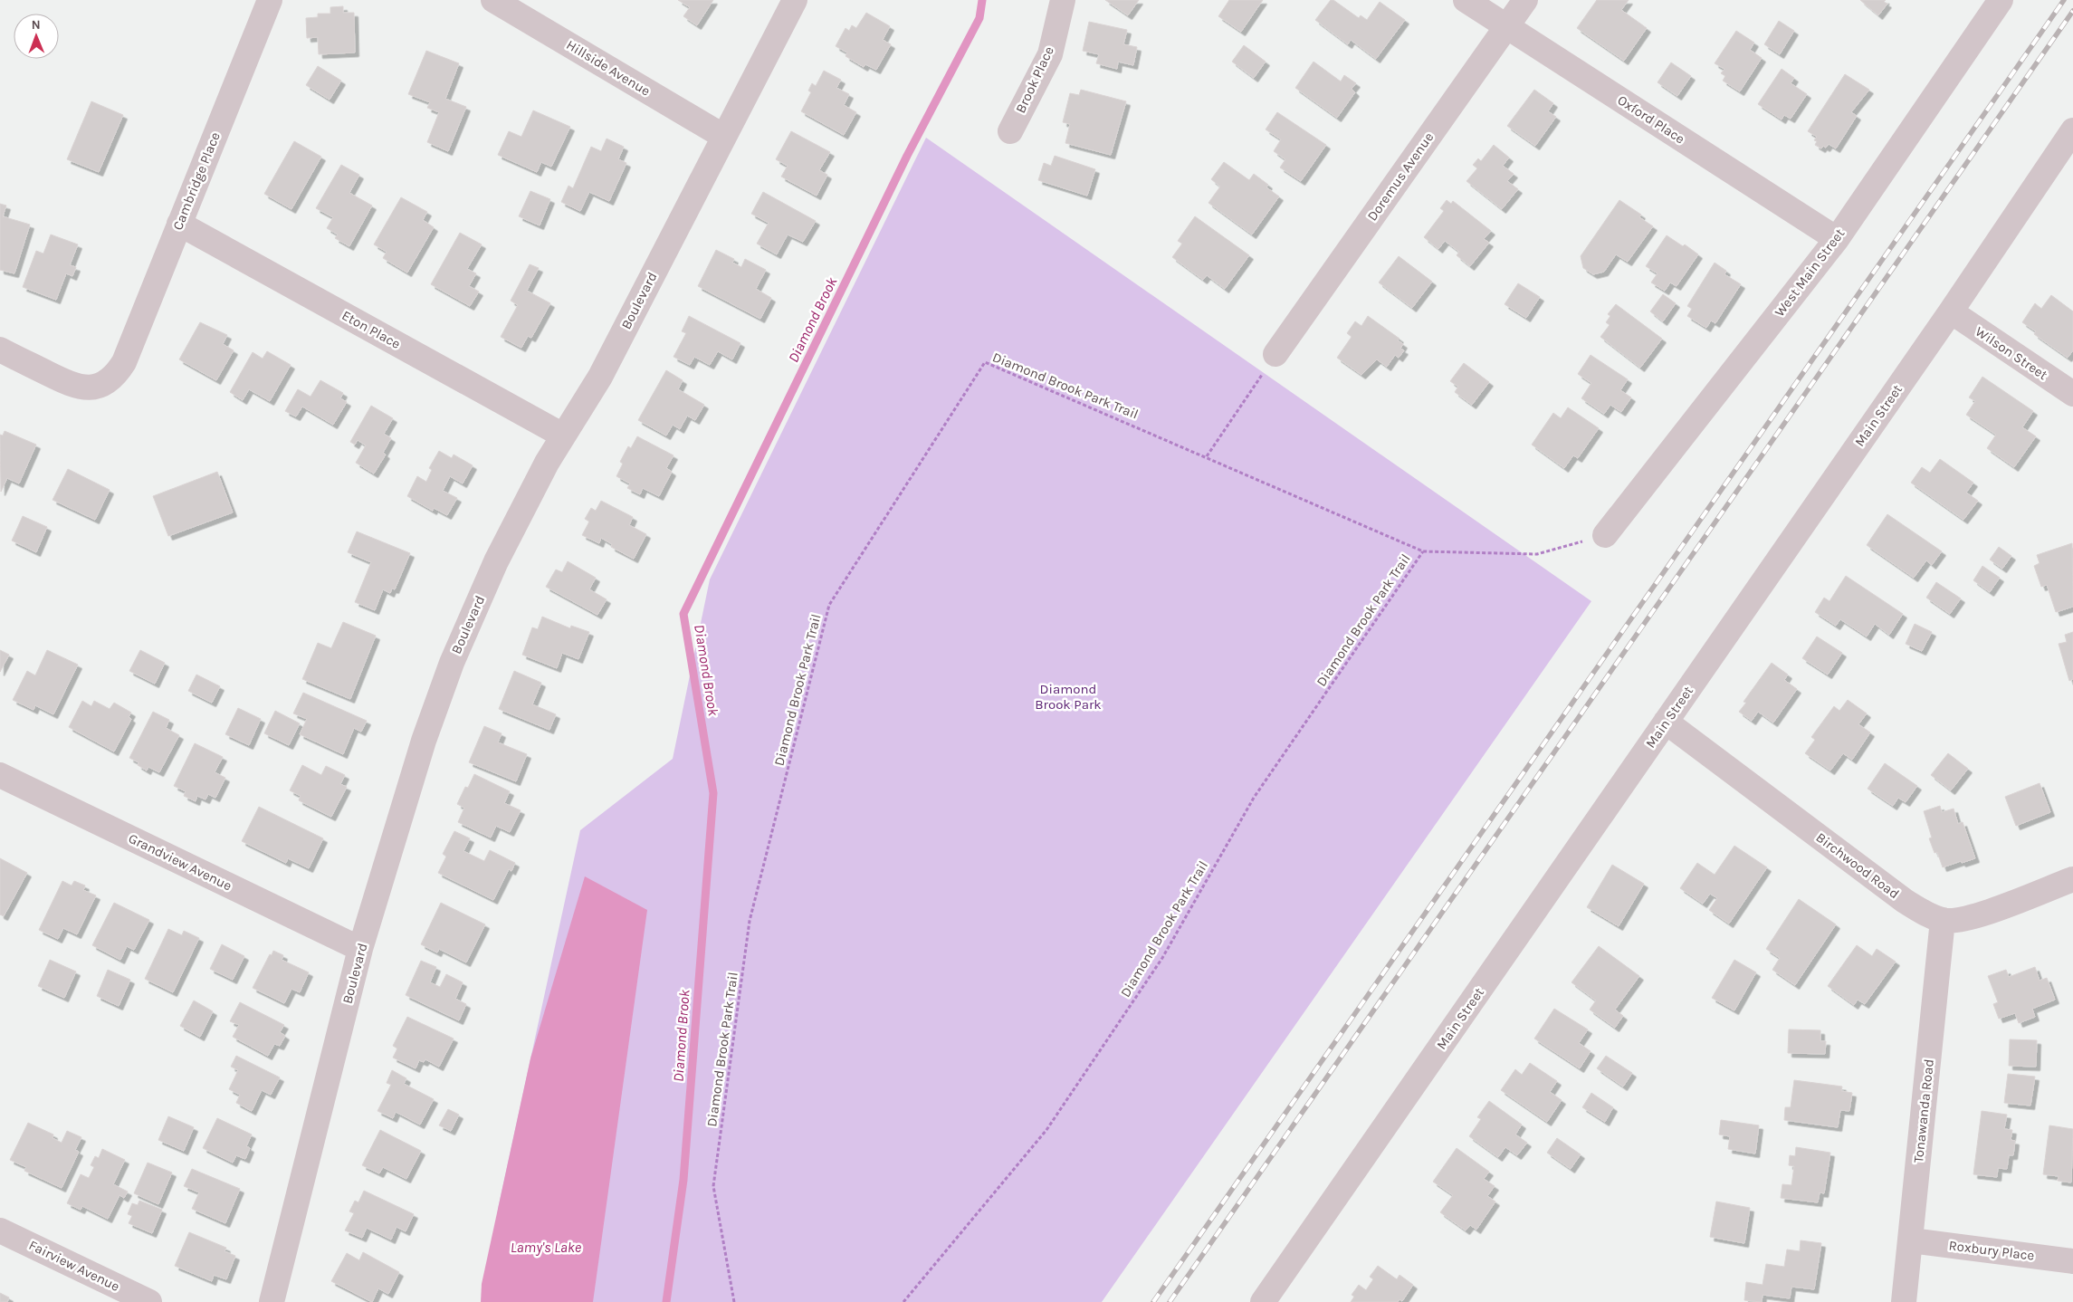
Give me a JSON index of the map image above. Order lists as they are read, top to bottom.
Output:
{
  "streets": {
    "street": [
      "Hillside Avenue",
      "Brook Place",
      "Oxford Place",
      "Doremus Avenue",
      "Cambridge Place",
      "West Main Street",
      "Boulevard",
      "Eton Place",
      "Wilson Street",
      "Main Street",
      "Grandview Avenue",
      "Birchwood Road",
      "Tonawanda Road",
      "Roxbury Place",
      "Fairview Avenue"
    ],
    "path": ["Diamond Brook Park Trail"]
  },
  "crossings": [
    ["Hillside Avenue", "Boulevard"],
    ["Oxford Place", "Doremus Avenue"],
    ["Oxford Place", "West Main Street"],
    ["Cambridge Place", "Eton Place"],
    ["West Main Street", "Diamond Brook Park Trail"],
    ["Boulevard", "Eton Place"],
    ["Boulevard", "Grandview Avenue"],
    ["Wilson Street", "Main Street"],
    ["Main Street", "Birchwood Road"],
    ["Birchwood Road", "Tonawanda Road"],
    ["Tonawanda Road", "Roxbury Place"]
  ],
  "water": ["Diamond Brook", "Lamy's Lake"],
  "parks": ["Diamond Brook Park"],
  "north": "top"
}
